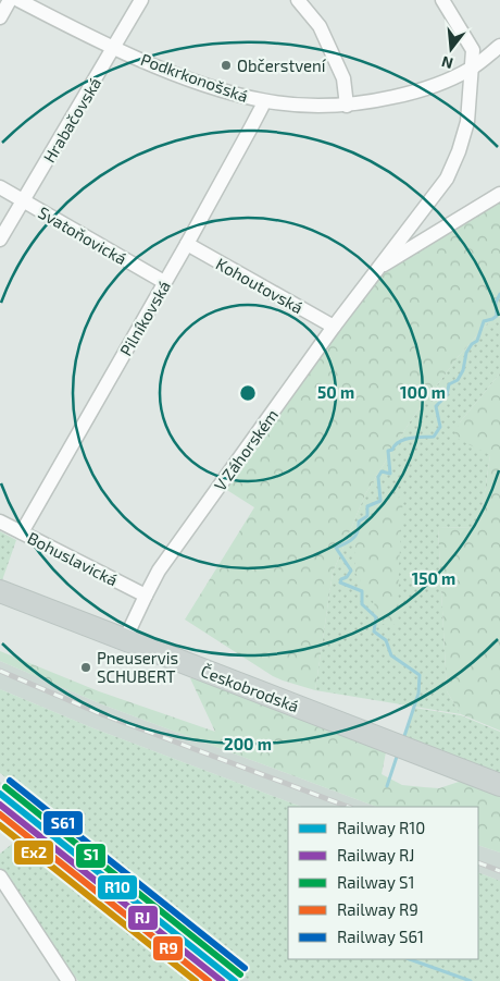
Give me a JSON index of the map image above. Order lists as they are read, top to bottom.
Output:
{
  "streets": {
    "main road": ["Českobrodská"],
    "street": [
      "Podkrkonošská",
      "Hrabačovská",
      "Svatoňovická",
      "Kohoutovská",
      "Pilníkovská",
      "V Záhorském",
      "Bohuslavická"
    ]
  },
  "crossings": [
    ["Podkrkonošská", "Hrabačovská"],
    ["Podkrkonošská", "Pilníkovská"],
    ["Podkrkonošská", "V Záhorském"],
    ["Hrabačovská", "Svatoňovická"],
    ["Svatoňovická", "Pilníkovská"],
    ["Kohoutovská", "Pilníkovská"],
    ["Kohoutovská", "V Záhorském"],
    ["Pilníkovská", "Bohuslavická"],
    ["V Záhorském", "Bohuslavická"],
    ["V Záhorském", "Českobrodská"]
  ],
  "places": ["Občerstvení", "Pneuservis SCHUBERT"],
  "lines": [
    "rail line S61",
    "rail line S1",
    "rail line R10",
    "rail line RJ",
    "rail line R9",
    "transit line Ex2"
  ],
  "legend": [
    "Railway R10",
    "Railway RJ",
    "Railway S1",
    "Railway R9",
    "Railway S61"
  ],
  "north": "bottom",
  "rings": [
    "50 m",
    "100 m",
    "150 m",
    "200 m"
  ]
}
